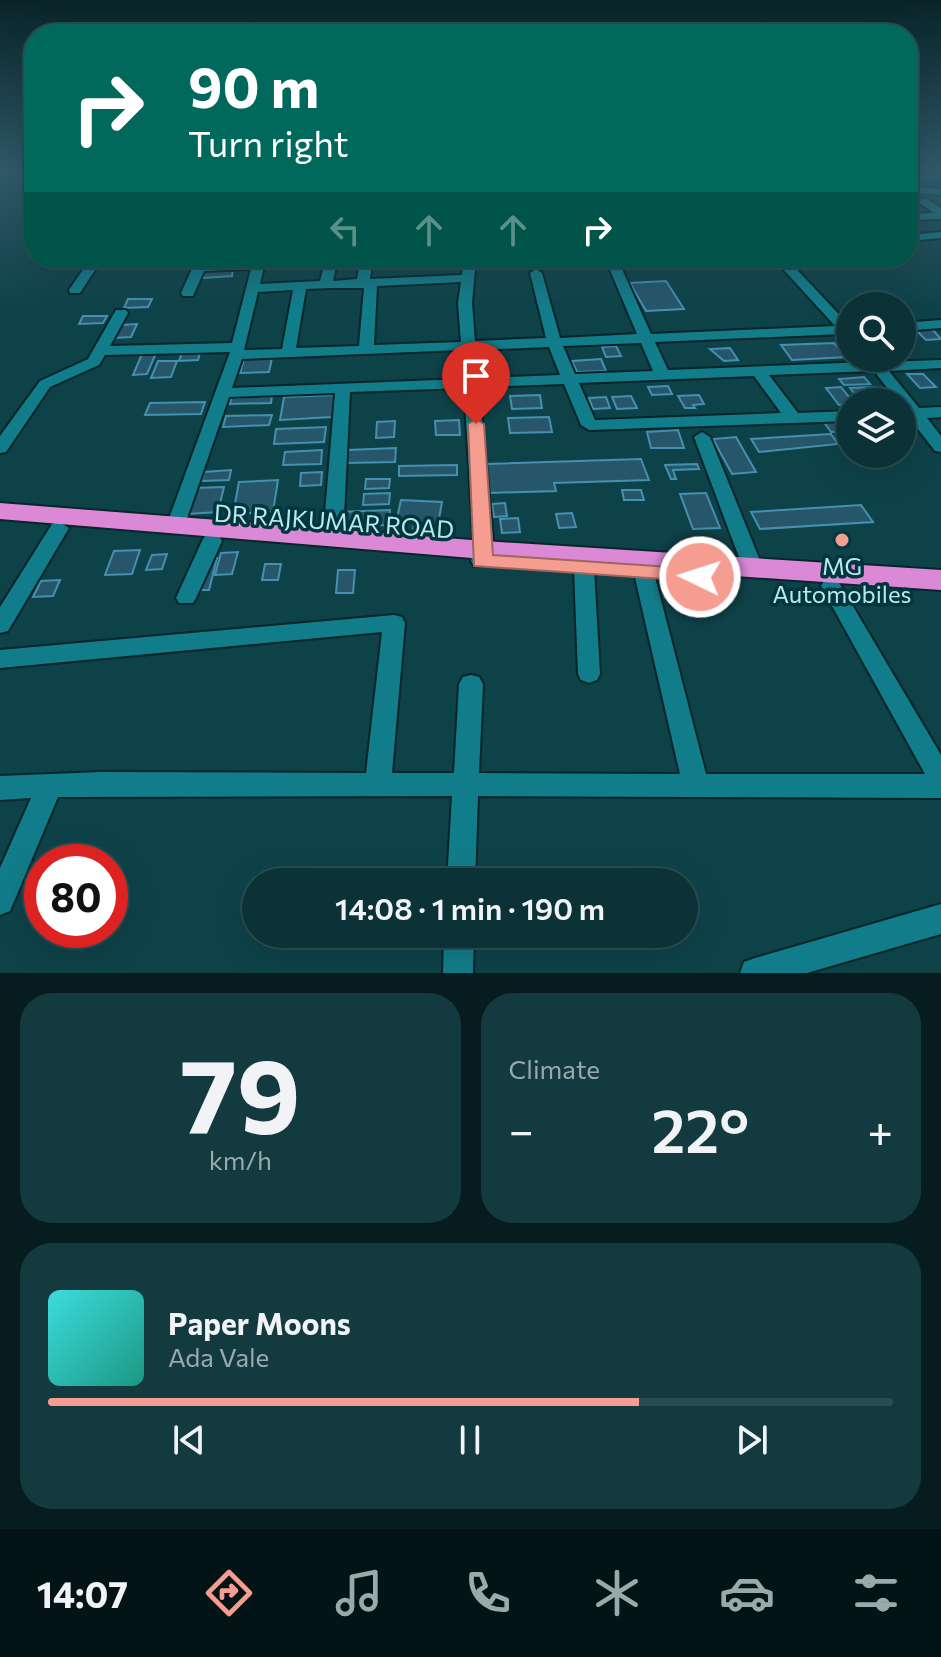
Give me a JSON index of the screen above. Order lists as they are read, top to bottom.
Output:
{
  "streets": {
    "highway": ["DR RAJKUMAR ROAD"]
  },
  "places": ["MG Automobiles"],
  "page": {
    "turn": ["90 m", "Turn right"],
    "limit": "80",
    "trip": "14:08 · 1 min · 190 m",
    "tile": [
      ["79", "km/h"],
      "Climate"
    ],
    "heat": ["−", "22°", "+"],
    "song": ["Paper Moons", "Ada Vale"],
    "tabs": "14:07"
  }
}
